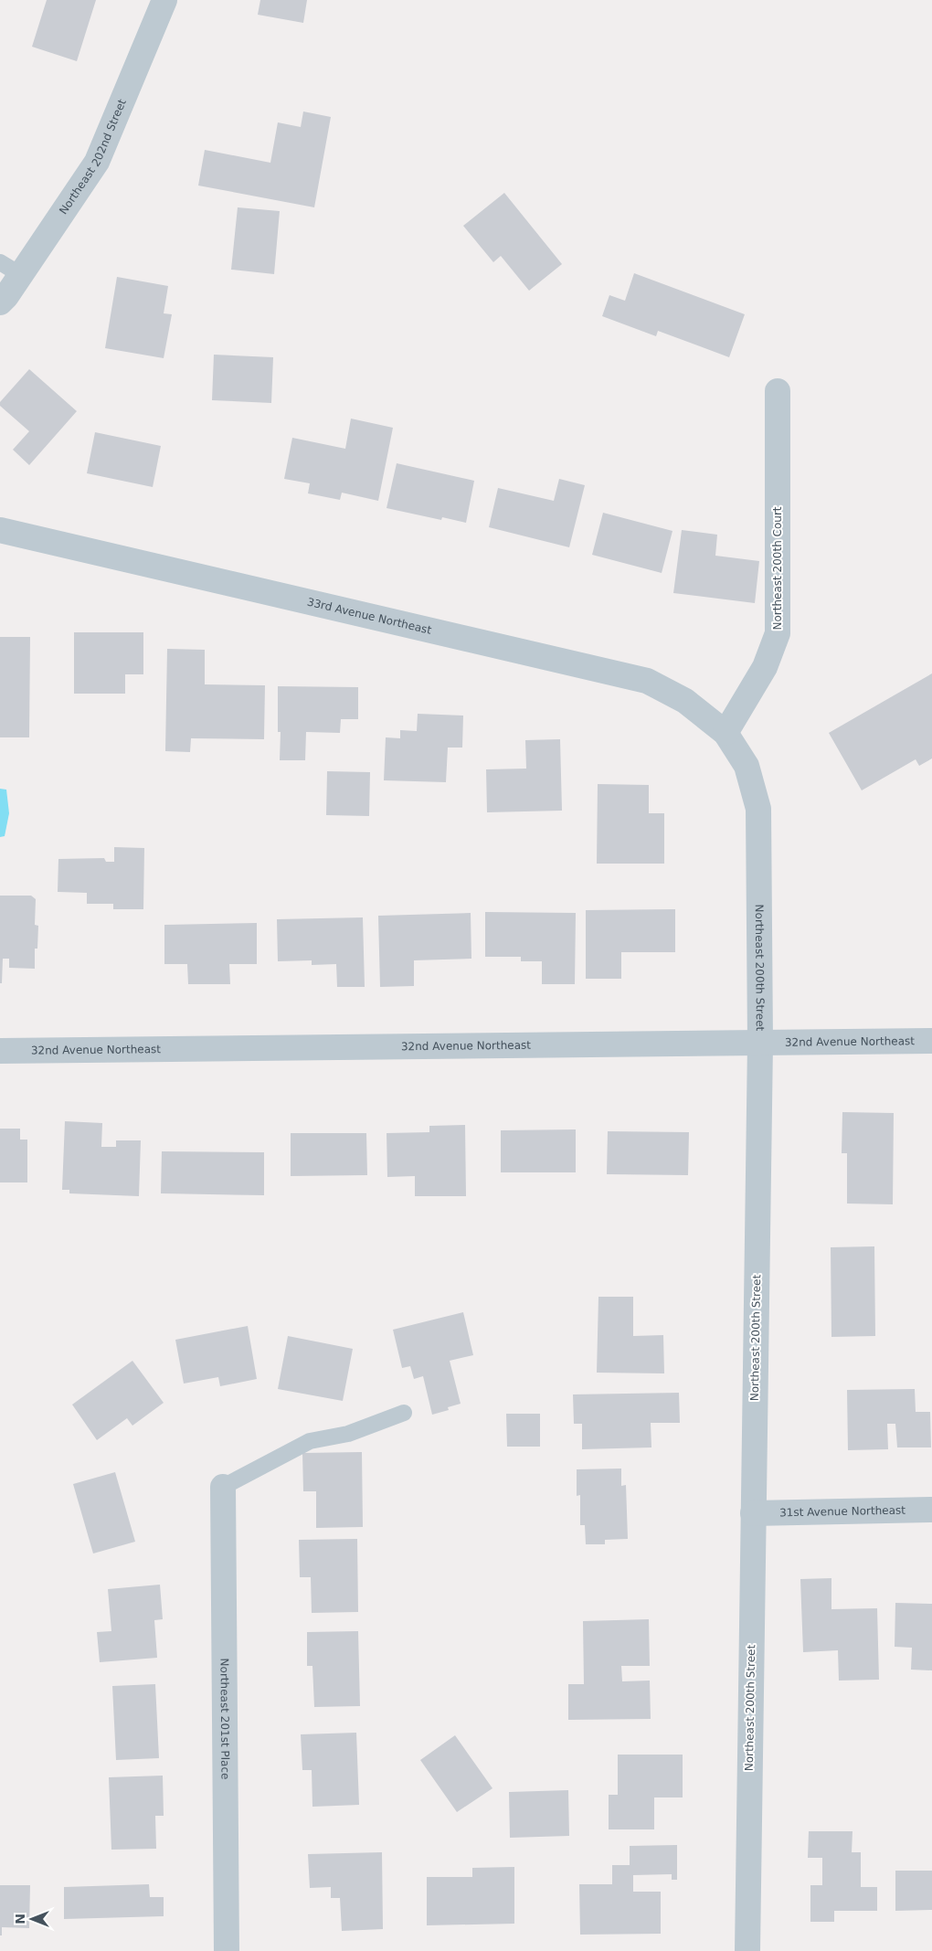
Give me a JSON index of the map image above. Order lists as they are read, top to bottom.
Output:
{
  "streets": {
    "street": [
      "Northeast 202nd Street",
      "Northeast 200th Court",
      "33rd Avenue Northeast",
      "Northeast 200th Street",
      "32nd Avenue Northeast",
      "31st Avenue Northeast",
      "Northeast 201st Place"
    ]
  },
  "crossings": [
    ["Northeast 200th Court", "33rd Avenue Northeast"],
    ["Northeast 200th Court", "Northeast 200th Street"],
    ["33rd Avenue Northeast", "Northeast 200th Street"],
    ["Northeast 200th Street", "32nd Avenue Northeast"],
    ["Northeast 200th Street", "31st Avenue Northeast"]
  ],
  "north": "left"
}
